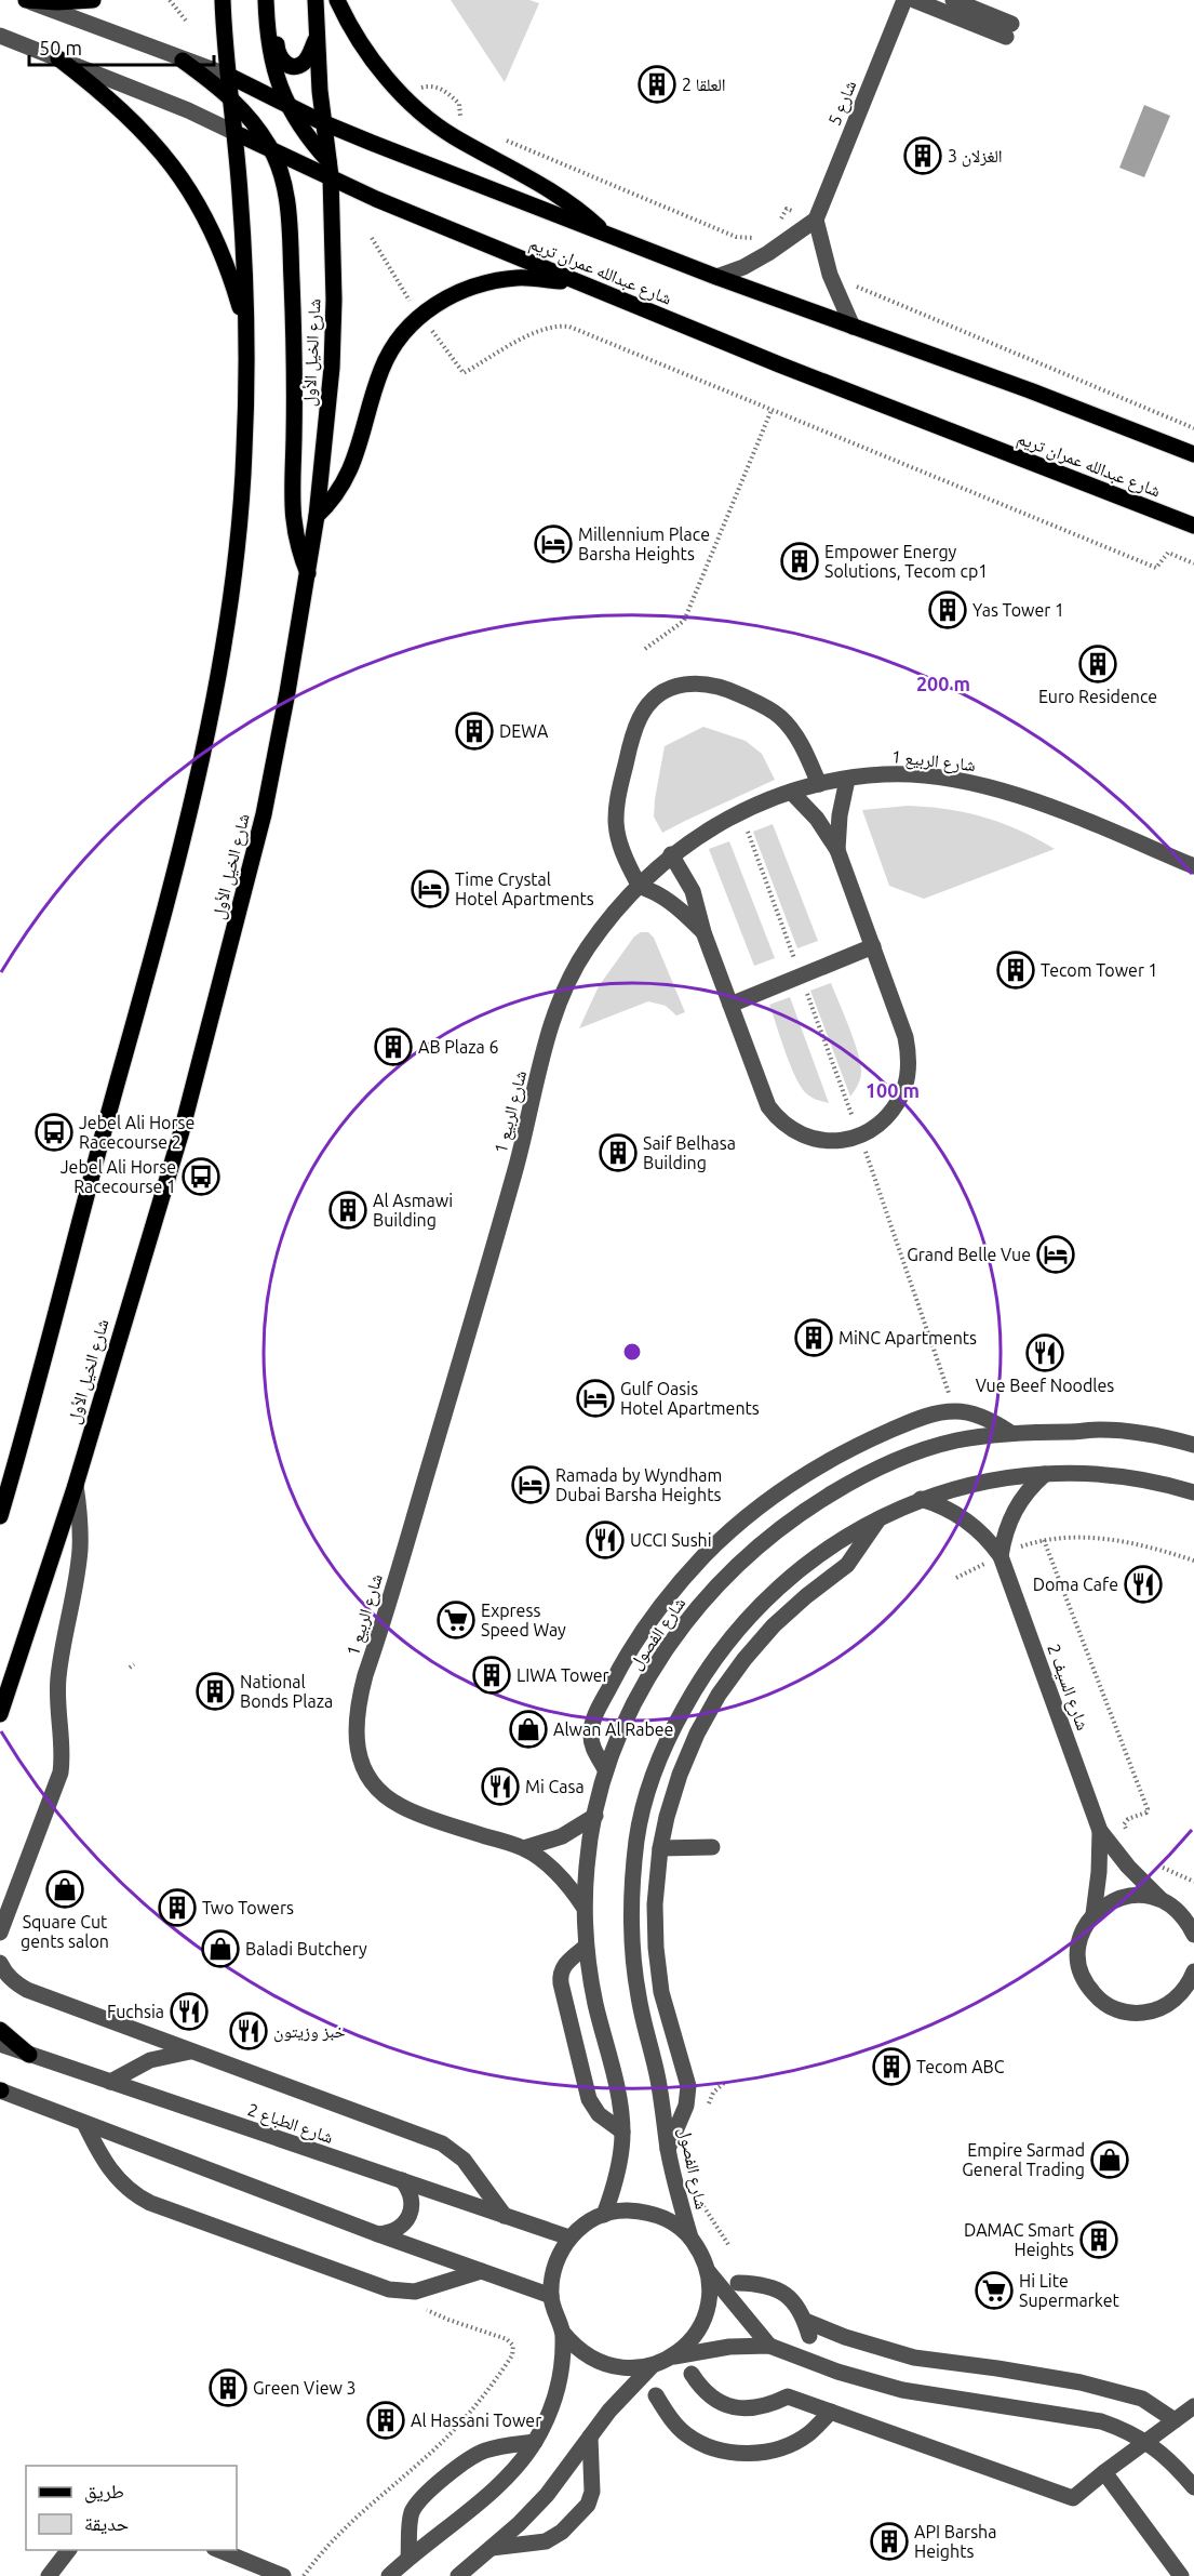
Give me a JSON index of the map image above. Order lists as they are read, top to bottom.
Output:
{
  "streets": {
    "main road": ["شارع عبدالله عمران تريم", "شارع الخيل الأول"],
    "street": [
      "شارع 5",
      "شارع الربيع 1",
      "شارع الفصول",
      "شارع السيف 2",
      "شارع الطباع 2"
    ]
  },
  "crossings": [
    ["شارع عبدالله عمران تريم", "شارع الخيل الأول"],
    ["شارع الربيع 1", "شارع الفصول"],
    ["شارع الفصول", "شارع السيف 2"],
    ["شارع الفصول", "شارع الطباع 2"]
  ],
  "places": {
    "building": [
      "العلقا 2",
      "الغزلان 3",
      "Empower Energy Solutions, Tecom cp1",
      "Yas Tower 1",
      "Euro Residence",
      "DEWA",
      "Tecom Tower 1",
      "AB Plaza 6",
      "Saif Belhasa Building",
      "Al Asmawi Building",
      "MiNC Apartments",
      "LIWA Tower",
      "National Bonds Plaza",
      "Two Towers",
      "Tecom ABC",
      "DAMAC Smart Heights",
      "Green View 3",
      "Al Hassani Tower",
      "API Barsha Heights"
    ],
    "hotel": [
      "Millennium Place Barsha Heights",
      "Time Crystal Hotel Apartments",
      "Grand Belle Vue",
      "Gulf Oasis Hotel Apartments",
      "Ramada by Wyndham Dubai Barsha Heights"
    ],
    "bus stop": ["Jebel Ali Horse Racecourse 2", "Jebel Ali Horse Racecourse 1"],
    "restaurant": [
      "Vue Beef Noodles",
      "UCCI Sushi",
      "Doma Cafe",
      "Mi Casa",
      "Fuchsia",
      "خبز وزيتون"
    ],
    "supermarket": ["Express Speed Way", "Hi Lite Supermarket"],
    "shop": [
      "Alwan Al Rabee",
      "Square Cut gents salon",
      "Baladi Butchery",
      "Empire Sarmad General Trading"
    ]
  },
  "legend": ["طريق", "حديقة"],
  "scale_bar": "50 m",
  "rings": ["200 m", "100 m"]
}
